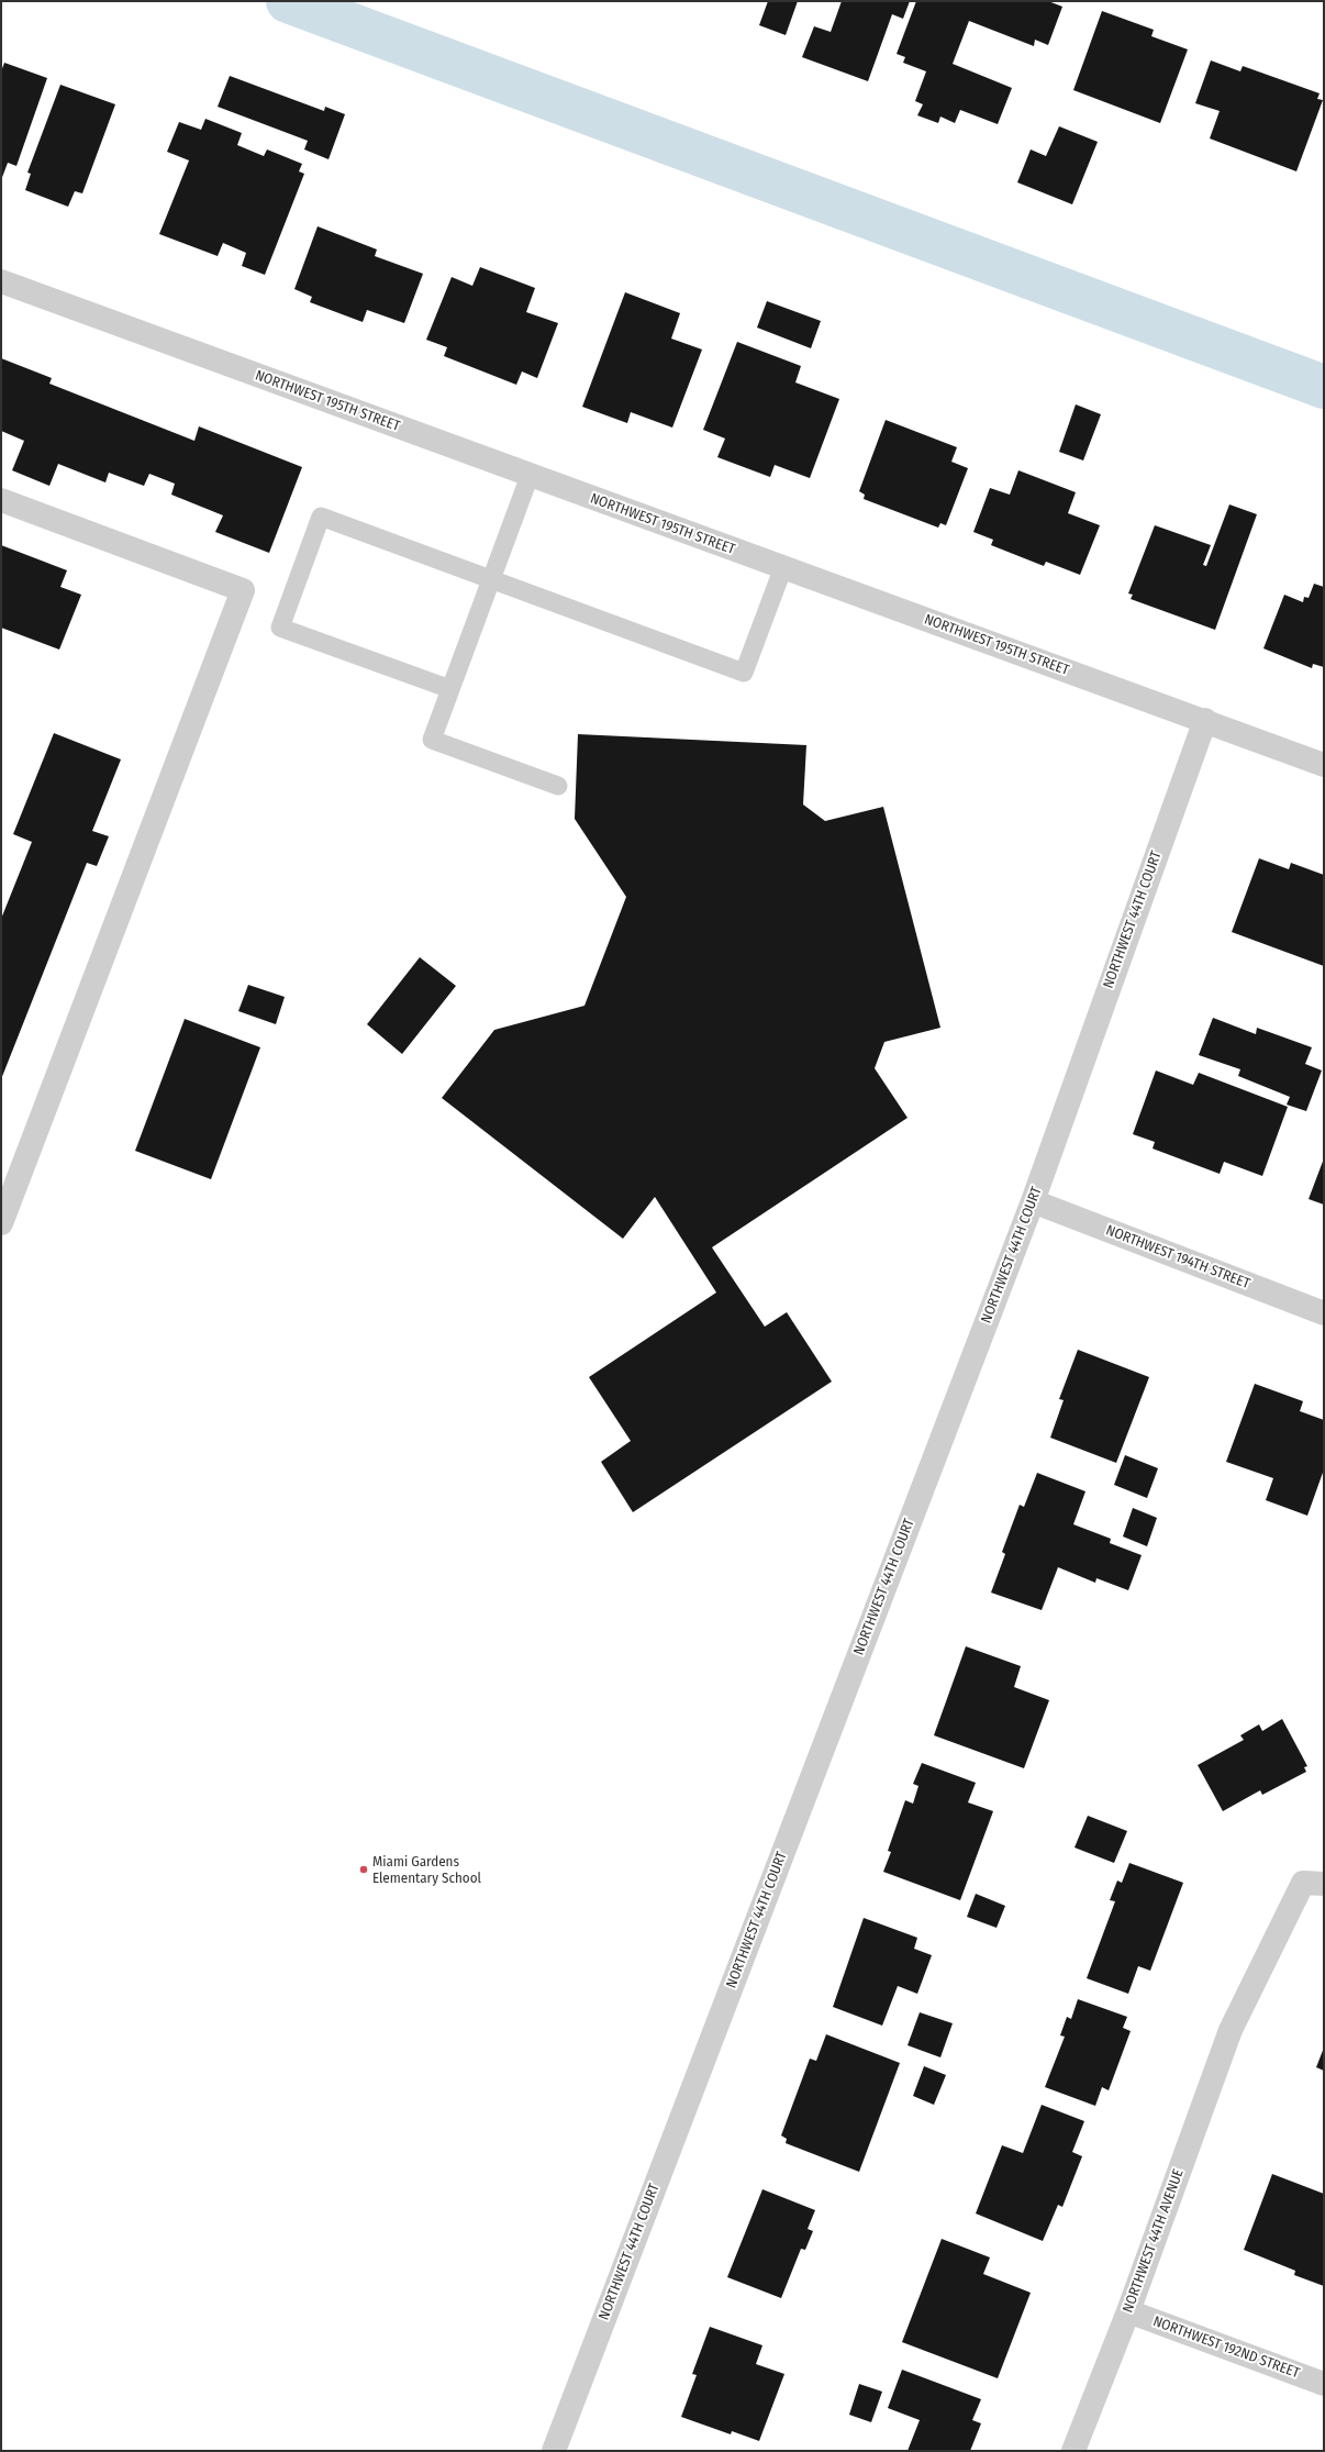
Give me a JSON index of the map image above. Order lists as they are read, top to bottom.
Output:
{
  "streets": {
    "street": [
      "NORTHWEST 195TH STREET",
      "NORTHWEST 44TH COURT",
      "NORTHWEST 194TH STREET",
      "NORTHWEST 44TH AVENUE",
      "NORTHWEST 192ND STREET"
    ]
  },
  "crossings": [
    ["NORTHWEST 195TH STREET", "NORTHWEST 44TH COURT"],
    ["NORTHWEST 44TH COURT", "NORTHWEST 194TH STREET"],
    ["NORTHWEST 44TH AVENUE", "NORTHWEST 192ND STREET"]
  ],
  "places": ["Miami Gardens Elementary School"]
}
